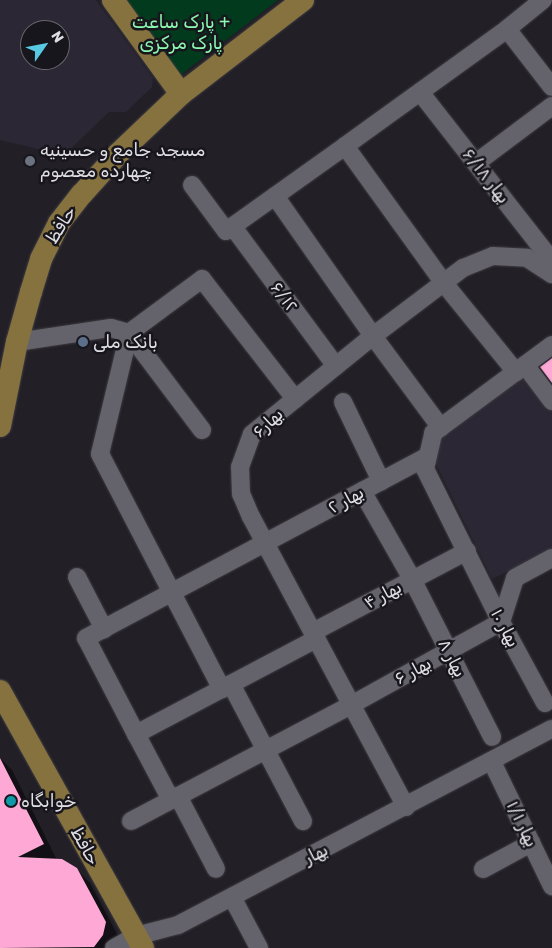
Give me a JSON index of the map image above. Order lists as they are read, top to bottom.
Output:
{
  "streets": {
    "main road": ["حافظ"],
    "street": [
      "بهار ۶/۱۸",
      "۶/۱۲",
      "بهار۶",
      "بهار ۲",
      "بهار ۴",
      "بهار ۱۰",
      "بهار ۸",
      "بهار ۶",
      "بهار ۱/۱",
      "بهار"
    ]
  },
  "crossings": [
    ["حافظ", "بهار"],
    ["۶/۱۲", "بهار۶"],
    ["بهار۶", "بهار ۲"],
    ["بهار۶", "بهار ۴"],
    ["بهار۶", "بهار ۶"],
    ["بهار۶", "بهار"],
    ["بهار ۲", "بهار ۴"],
    ["بهار ۲", "بهار ۱۰"],
    ["بهار ۲", "بهار ۸"],
    ["بهار ۴", "بهار ۱۰"],
    ["بهار ۴", "بهار ۸"],
    ["بهار ۱۰", "بهار ۶"],
    ["بهار ۸", "بهار ۶"],
    ["بهار ۱/۱", "بهار"]
  ],
  "parks": ["پارک ساعت + پارک مرکزی"],
  "places": ["مسجد جامع و حسینیه چهارده معصوم", "بانک ملی", "خوابگاه"],
  "north": "top right"
}
